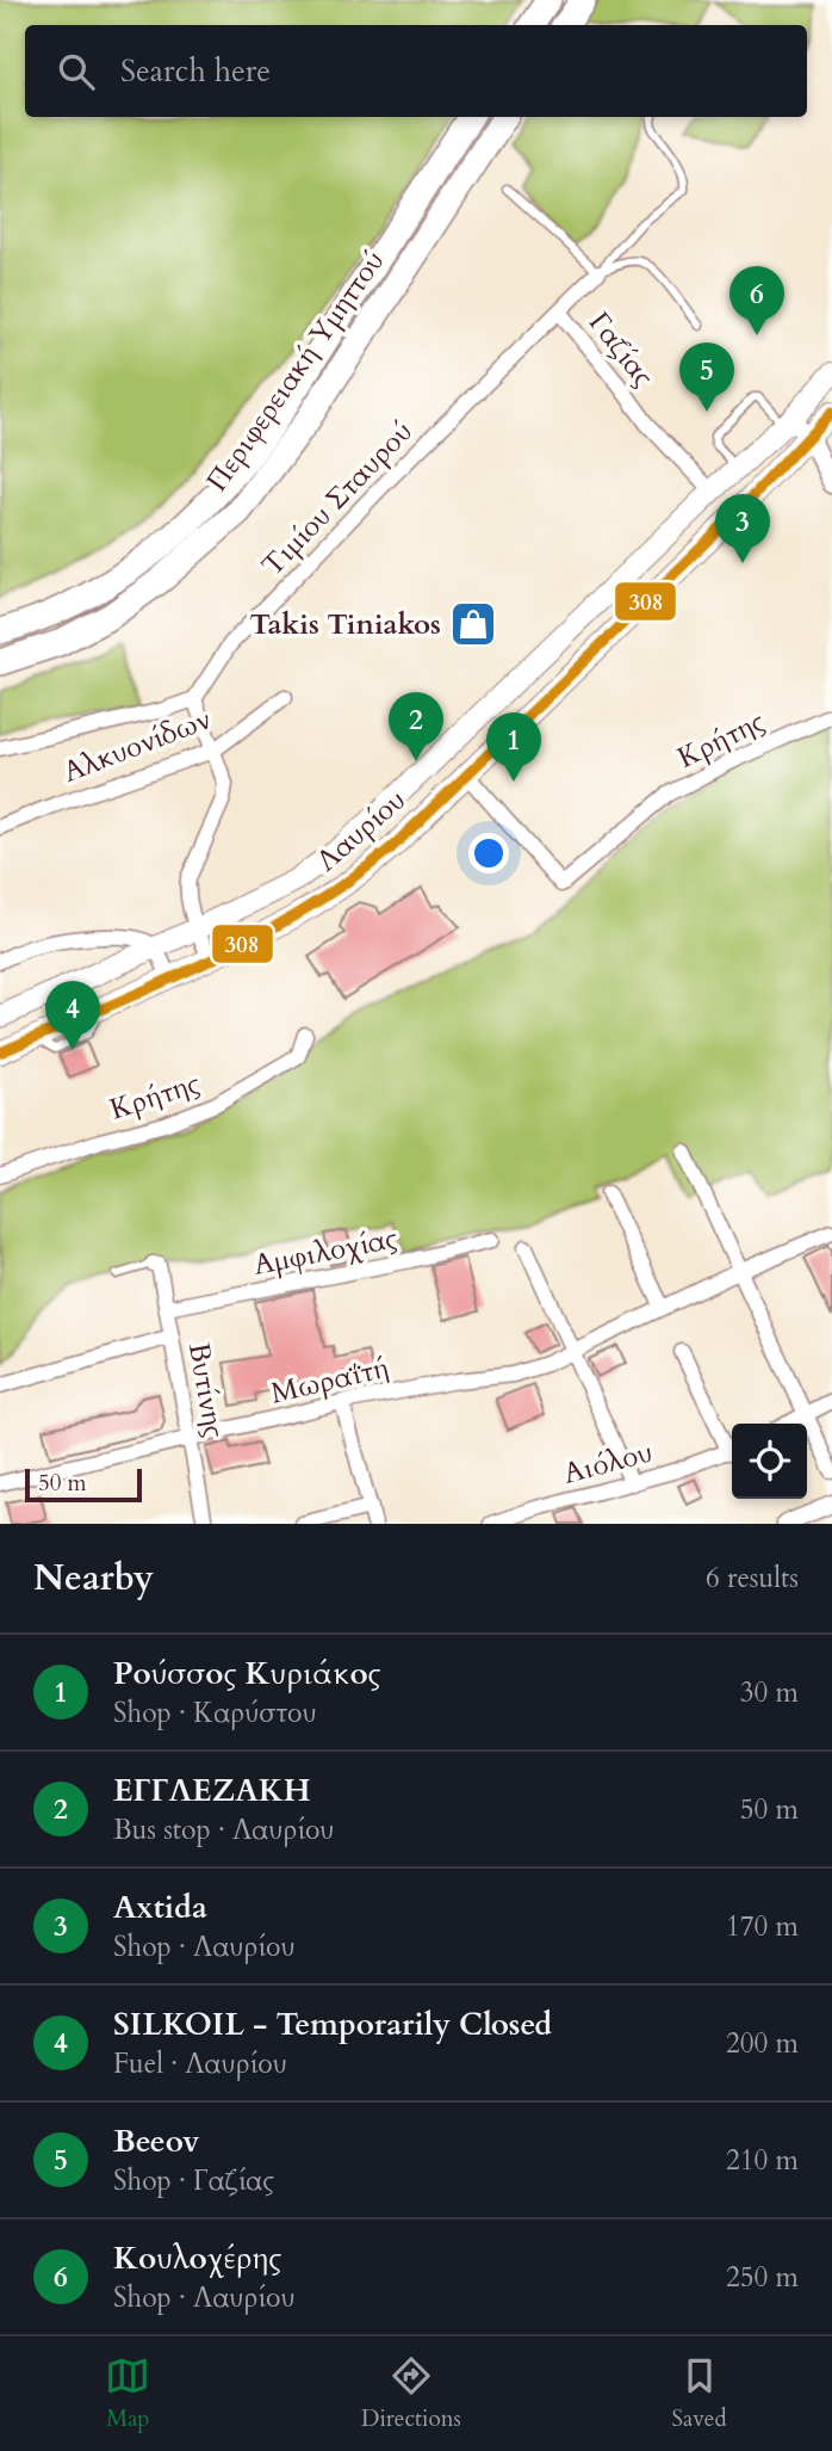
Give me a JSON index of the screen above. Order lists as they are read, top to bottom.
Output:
{
  "streets": {
    "highway": ["Περιφερειακή Υμηττού"],
    "main road": ["Λαυρίου"],
    "street": [
      "Γαζίας",
      "Τιμίου Σταυρού",
      "Κρήτης",
      "Αλκυονίδων",
      "Αμφιλοχίας",
      "Μωραΐτή",
      "Βυτίνης",
      "Αιόλου"
    ]
  },
  "crossings": [
    ["Γαζίας", "Τιμίου Σταυρού"],
    ["Γαζίας", "Λαυρίου"],
    ["Κρήτης", "Λαυρίου"],
    ["Αμφιλοχίας", "Βυτίνης"],
    ["Μωραΐτή", "Βυτίνης"]
  ],
  "places": {
    "shop": ["Takis Tiniakos"]
  },
  "lines": ["transit line 308"],
  "scale_bar": "50 m",
  "page": {
    "search": "Search here",
    "pins": [
      "6",
      "5",
      "3",
      "2",
      "1",
      "4"
    ],
    "scale": "50 m",
    "heading": ["Nearby", "6 results"],
    "list": [
      {
        "mark": "1",
        "name": "Ρούσσος Κυριάκος",
        "note": "Shop · Καρύστου",
        "value": "30 m"
      },
      {
        "mark": "2",
        "name": "ΕΓΓΛΕΖΑΚΗ",
        "note": "Bus stop · Λαυρίου",
        "value": "50 m"
      },
      {
        "mark": "3",
        "name": "Axtida",
        "note": "Shop · Λαυρίου",
        "value": "170 m"
      },
      {
        "mark": "4",
        "name": "SILKOIL - Temporarily Closed",
        "note": "Fuel · Λαυρίου",
        "value": "200 m"
      },
      {
        "mark": "5",
        "name": "Beeov",
        "note": "Shop · Γαζίας",
        "value": "210 m"
      },
      {
        "mark": "6",
        "name": "Κουλοχέρης",
        "note": "Shop · Λαυρίου",
        "value": "250 m"
      }
    ],
    "nav": ["Map", "Directions", "Saved"]
  }
}
